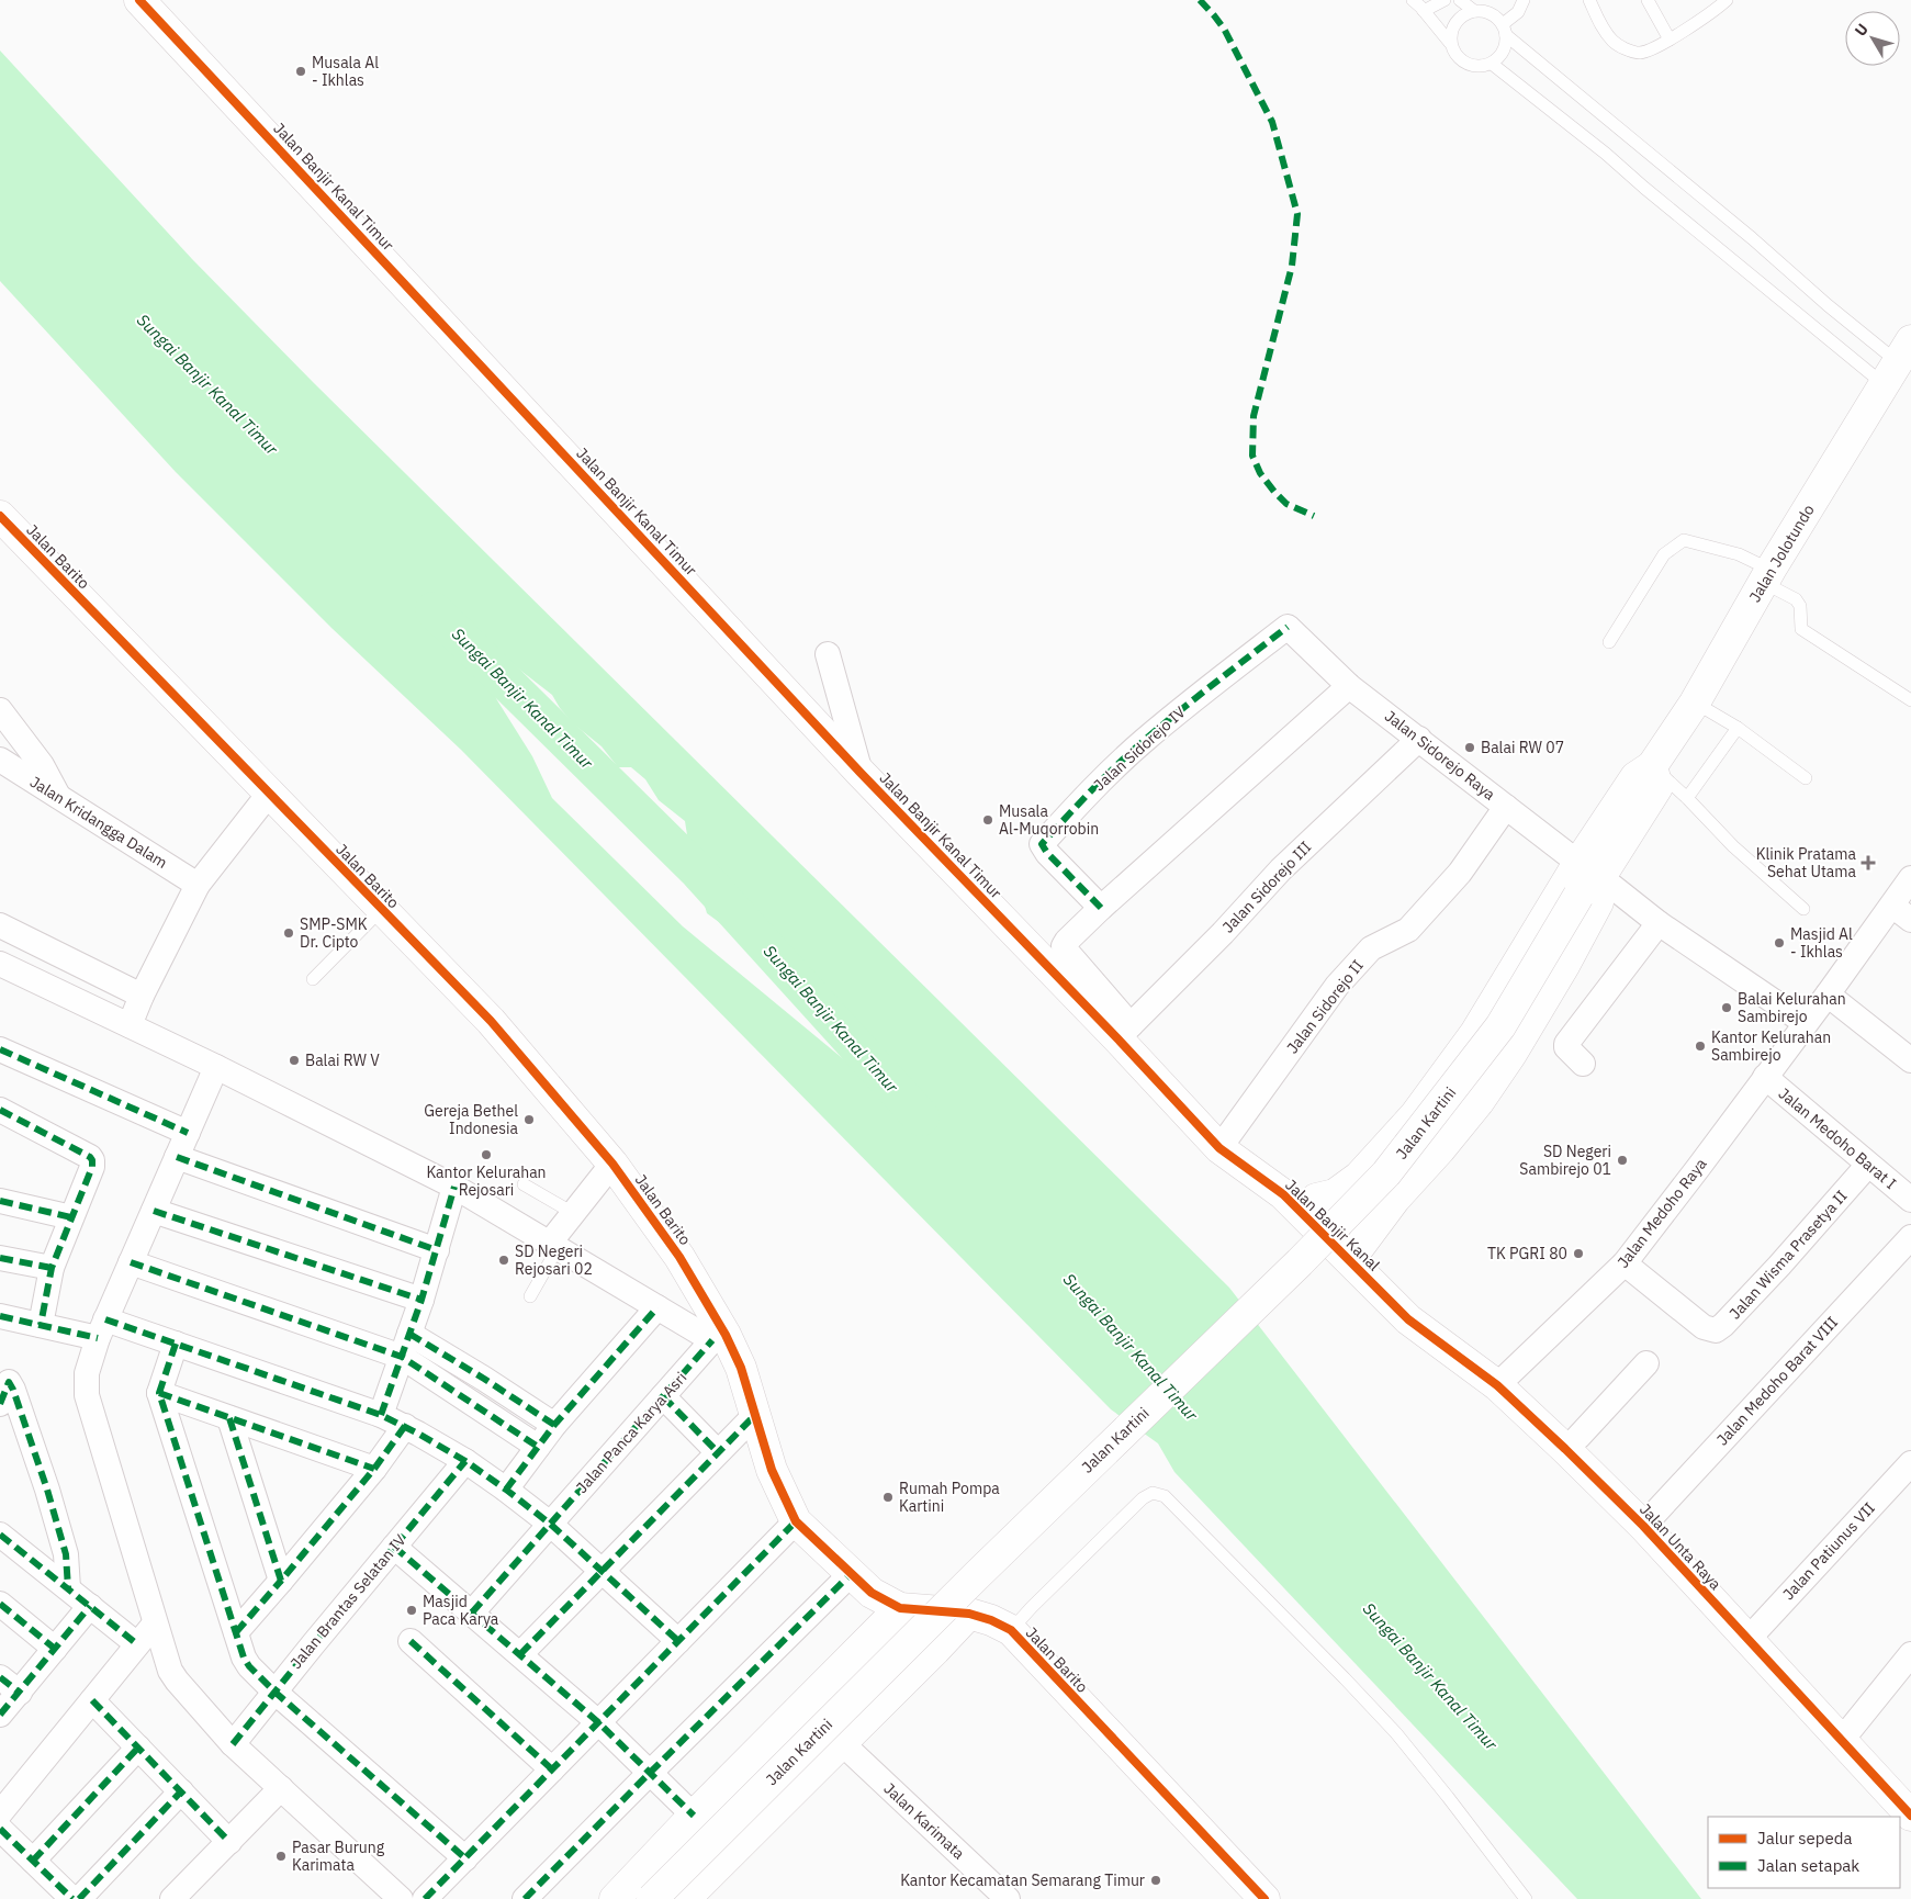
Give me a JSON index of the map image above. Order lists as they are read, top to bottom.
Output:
{
  "streets": {
    "street": [
      "Jalan Banjir Kanal Timur",
      "Jalan Jolotundo",
      "Jalan Barito",
      "Jalan Sidorejo IV",
      "Jalan Sidorejo Raya",
      "Jalan Kridangga Dalam",
      "Jalan Sidorejo III",
      "Jalan Sidorejo II",
      "Jalan Kartini",
      "Jalan Medoho Barat I",
      "Jalan Medoho Raya",
      "Jalan Banjir Kanal",
      "Jalan Wisma Prasetya II",
      "Jalan Medoho Barat VIII",
      "Jalan Panca Karya Asri",
      "Jalan Unta Raya",
      "Jalan Patiunus VII",
      "Jalan Brantas Selatan IV",
      "Jalan Karimata"
    ]
  },
  "crossings": [
    ["Jalan Banjir Kanal Timur", "Jalan Sidorejo III"],
    ["Jalan Banjir Kanal Timur", "Jalan Banjir Kanal"],
    ["Jalan Barito", "Jalan Kartini"],
    ["Jalan Barito", "Jalan Panca Karya Asri"],
    ["Jalan Sidorejo IV", "Jalan Sidorejo Raya"],
    ["Jalan Sidorejo Raya", "Jalan Sidorejo III"],
    ["Jalan Sidorejo Raya", "Jalan Sidorejo II"],
    ["Jalan Sidorejo Raya", "Jalan Kartini"],
    ["Jalan Sidorejo Raya", "Jalan Banjir Kanal"],
    ["Jalan Sidorejo III", "Jalan Banjir Kanal"],
    ["Jalan Sidorejo II", "Jalan Banjir Kanal"],
    ["Jalan Kartini", "Jalan Banjir Kanal"],
    ["Jalan Kartini", "Jalan Karimata"],
    ["Jalan Medoho Barat I", "Jalan Medoho Raya"],
    ["Jalan Medoho Barat I", "Jalan Wisma Prasetya II"],
    ["Jalan Medoho Raya", "Jalan Wisma Prasetya II"],
    ["Jalan Medoho Raya", "Jalan Unta Raya"],
    ["Jalan Banjir Kanal", "Jalan Unta Raya"],
    ["Jalan Medoho Barat VIII", "Jalan Unta Raya"],
    ["Jalan Unta Raya", "Jalan Patiunus VII"]
  ],
  "water": ["Sungai Banjir Kanal Timur"],
  "places": {
    "other": [
      "Musala Al - Ikhlas",
      "Balai RW 07",
      "Musala Al-Muqorrobin",
      "SMP-SMK Dr. Cipto",
      "Masjid Al - Ikhlas",
      "Balai Kelurahan Sambirejo",
      "Kantor Kelurahan Sambirejo",
      "Balai RW V",
      "Gereja Bethel Indonesia",
      "Kantor Kelurahan Rejosari",
      "SD Negeri Sambirejo 01",
      "TK PGRI 80",
      "SD Negeri Rejosari 02",
      "Rumah Pompa Kartini",
      "Masjid Paca Karya",
      "Pasar Burung Karimata",
      "Kantor Kecamatan Semarang Timur"
    ],
    "health": ["Klinik Pratama Sehat Utama"]
  },
  "legend": ["Jalur sepeda", "Jalan setapak"],
  "north": "top left"
}
